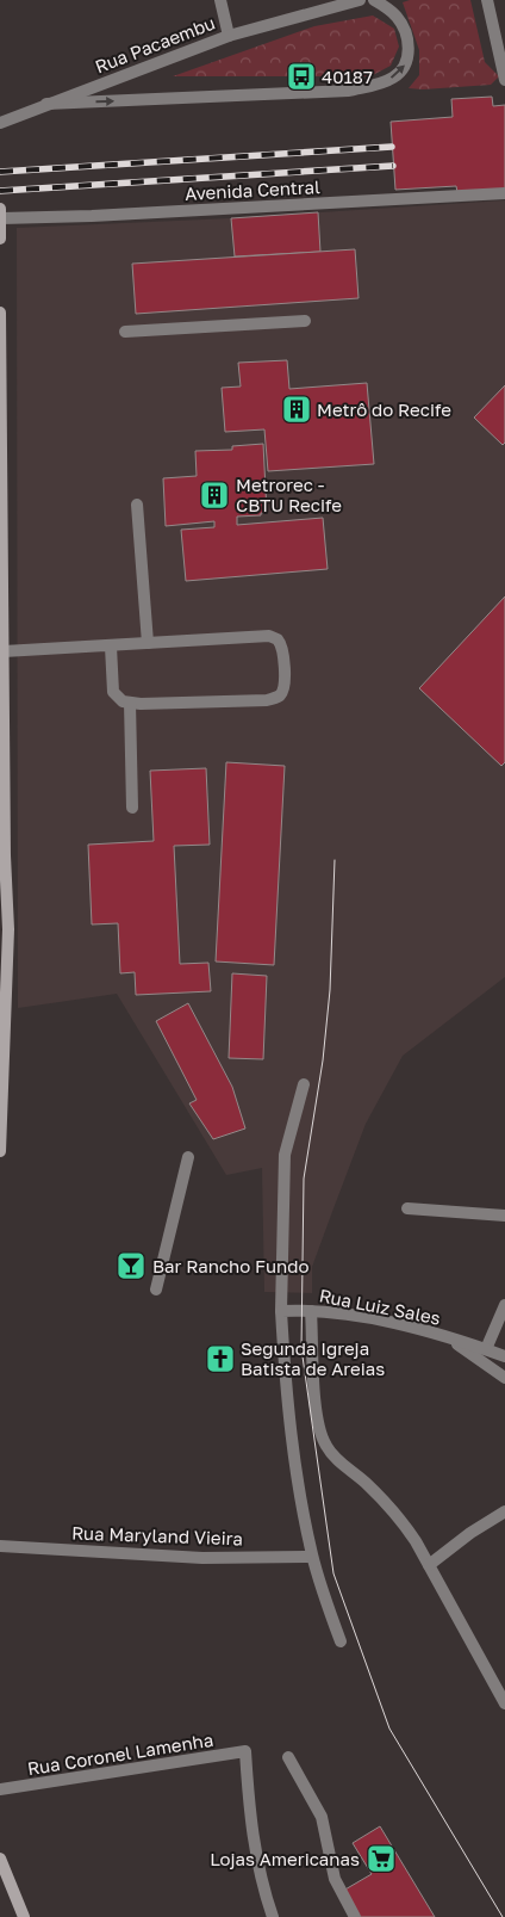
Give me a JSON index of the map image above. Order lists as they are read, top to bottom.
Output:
{
  "streets": {
    "street": [
      "Rua Pacaembu",
      "Avenida Central",
      "Rua Luiz Sales",
      "Rua Maryland Vieira",
      "Rua Coronel Lamenha"
    ]
  },
  "places": {
    "bus stop": ["40187"],
    "building": ["Metrô do Recife", "Metrorec - CBTU Recife"],
    "bar": ["Bar Rancho Fundo"],
    "church": ["Segunda Igreja Batista de Areias"],
    "supermarket": ["Lojas Americanas"]
  }
}
